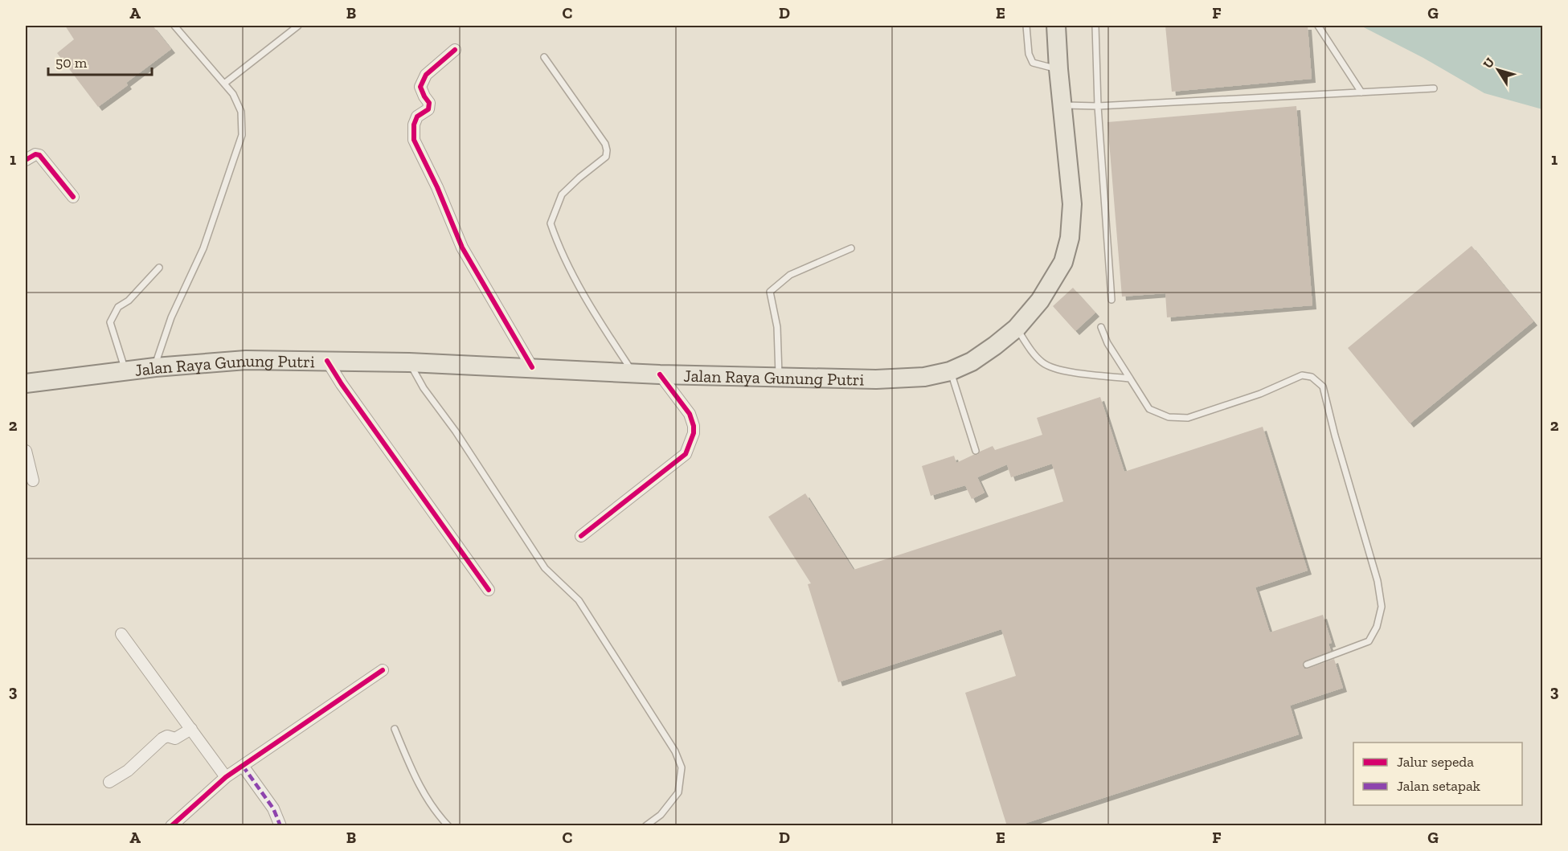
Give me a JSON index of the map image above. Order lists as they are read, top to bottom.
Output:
{
  "streets": {
    "main road": ["Jalan Raya Gunung Putri"]
  },
  "legend": ["Jalur sepeda", "Jalan setapak"],
  "scale_bar": "50 m",
  "north": "top left",
  "grid": {
    "columns": [
      "A",
      "B",
      "C",
      "D",
      "E",
      "F",
      "G"
    ],
    "rows": ["1", "2", "3"]
  }
}
